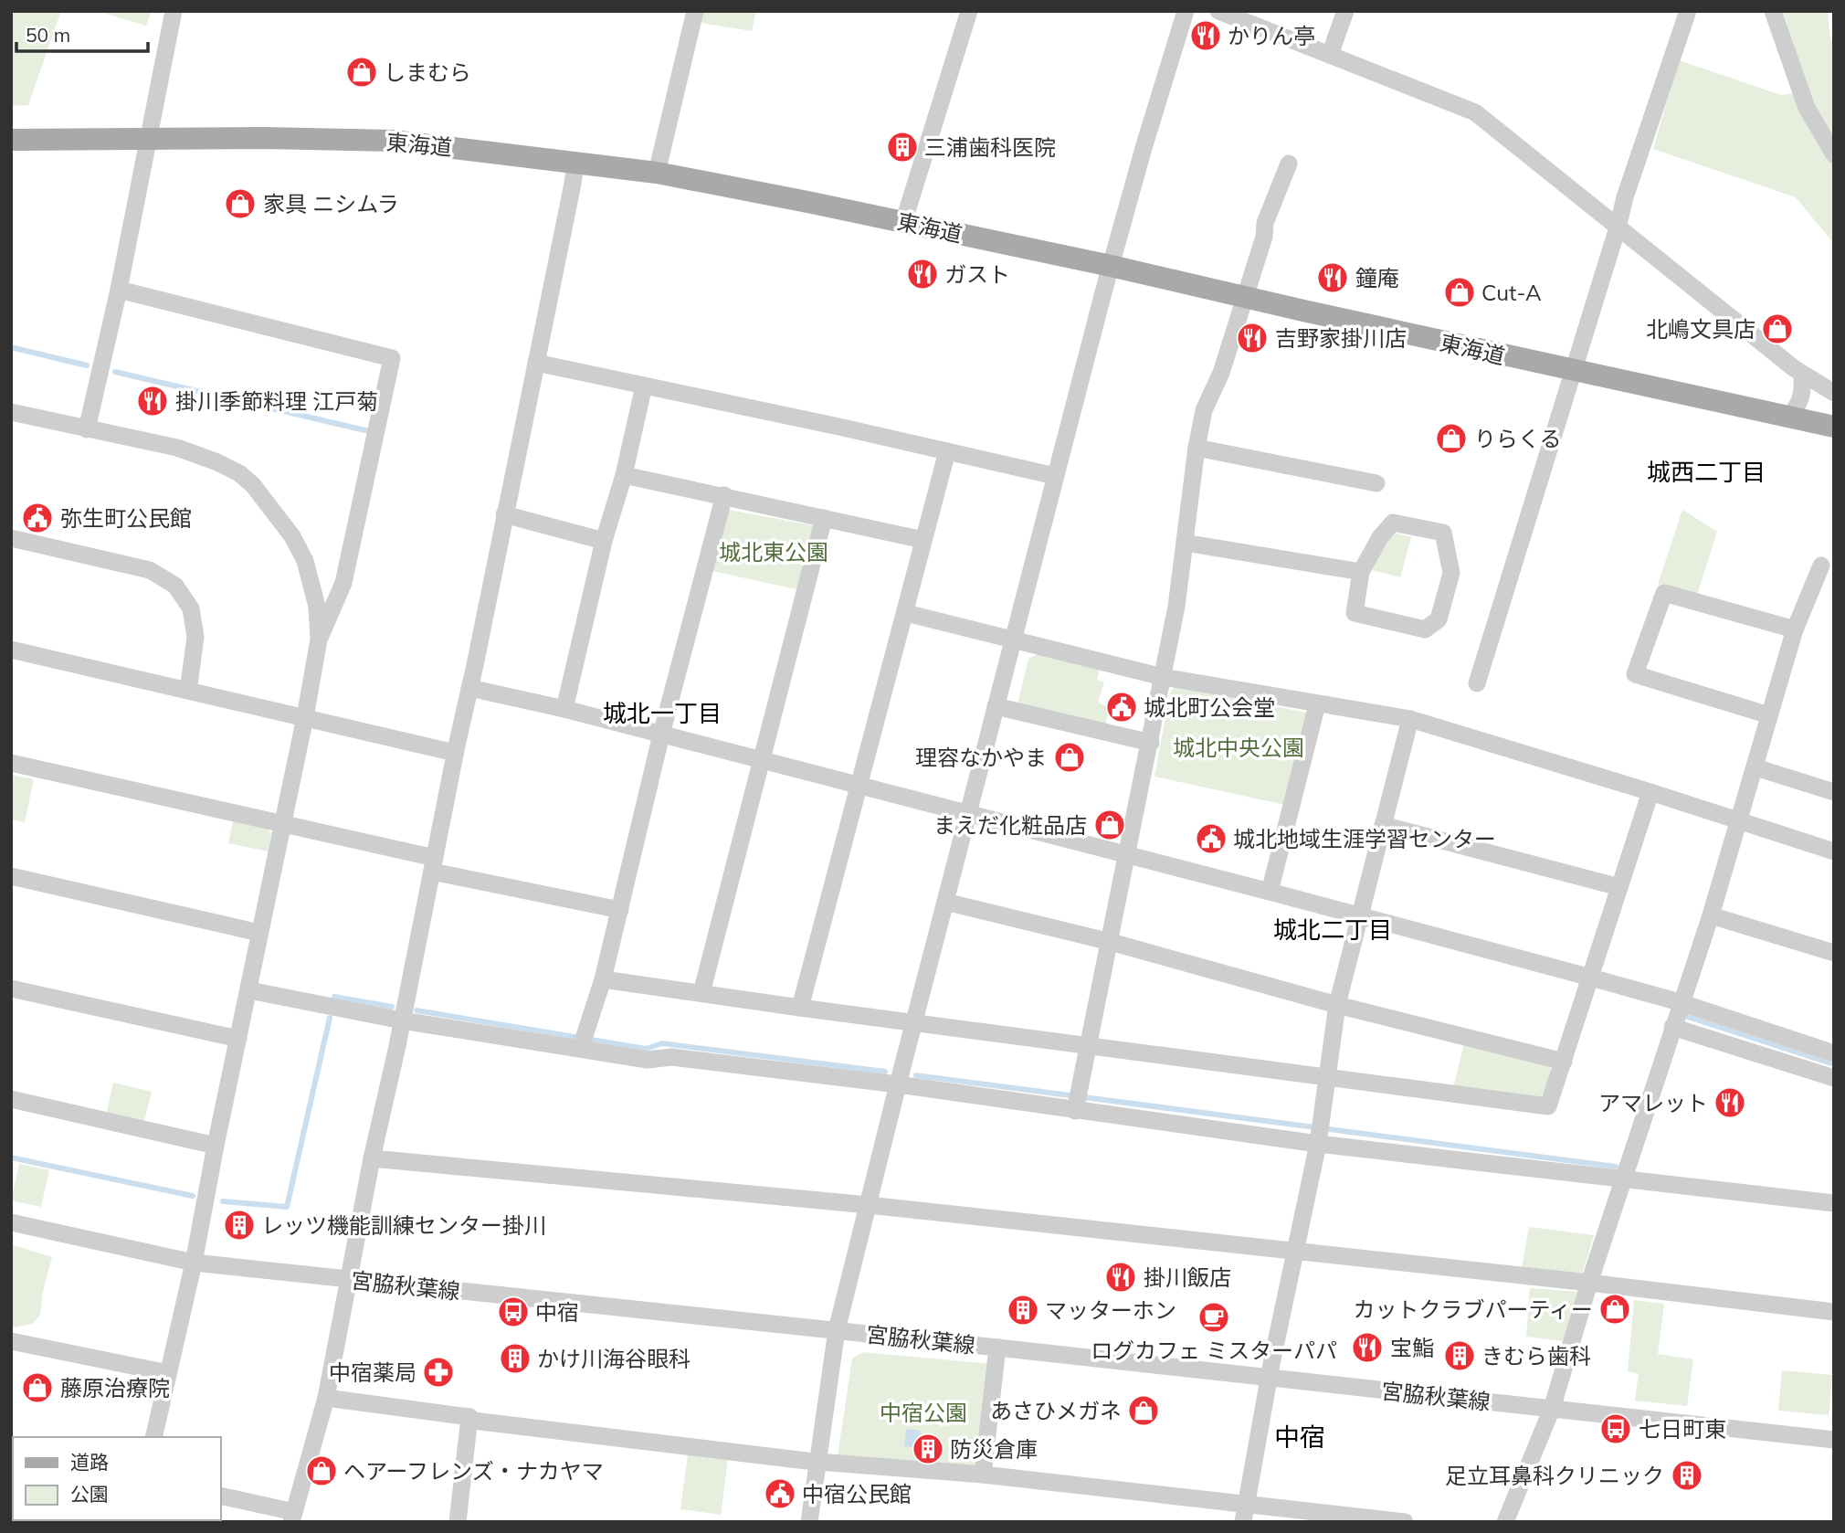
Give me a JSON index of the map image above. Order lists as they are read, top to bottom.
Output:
{
  "streets": {
    "main road": ["東海道"],
    "street": ["宮脇秋葉線"]
  },
  "districts": [
    "城西二丁目",
    "城北一丁目",
    "城北二丁目",
    "中宿"
  ],
  "parks": ["城北東公園", "城北中央公園", "中宿公園"],
  "places": {
    "restaurant": [
      "かりん亭",
      "ガスト",
      "鐘庵",
      "吉野家掛川店",
      "掛川季節料理 江戸菊",
      "アマレット",
      "掛川飯店",
      "宝鮨"
    ],
    "shop": [
      "しまむら",
      "家具 ニシムラ",
      "Cut-A",
      "北嶋文具店",
      "りらくる",
      "理容なかやま",
      "まえだ化粧品店",
      "カットクラブパーティー",
      "藤原治療院",
      "あさひメガネ",
      "ヘアーフレンズ・ナカヤマ"
    ],
    "building": [
      "三浦歯科医院",
      "レッツ機能訓練センター掛川",
      "マッターホン",
      "きむら歯科",
      "かけ川海谷眼科",
      "防災倉庫",
      "足立耳鼻科クリニック"
    ],
    "public building": [
      "弥生町公民館",
      "城北町公会堂",
      "城北地域生涯学習センター",
      "中宿公民館"
    ],
    "bus stop": ["中宿", "七日町東"],
    "cafe": ["ログカフェ ミスターパパ"],
    "pharmacy": ["中宿薬局"]
  },
  "legend": ["道路", "公園"],
  "scale_bar": "50 m"
}
